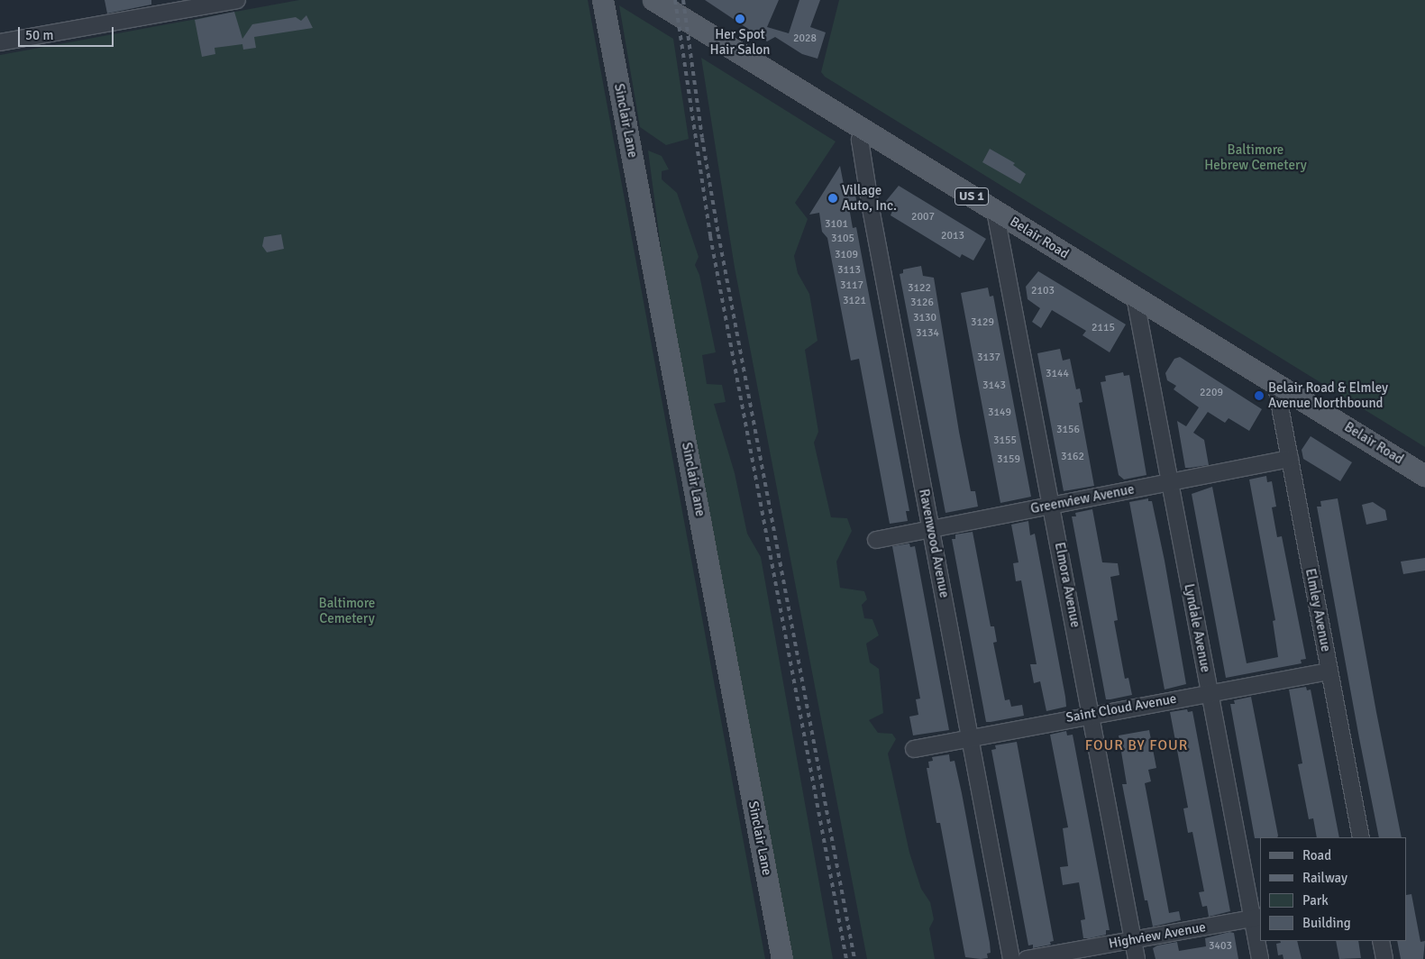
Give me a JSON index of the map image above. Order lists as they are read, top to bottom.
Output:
{
  "streets": {
    "main road": ["Sinclair Lane", "US 1", "Belair Road"],
    "street": [
      "Greenview Avenue",
      "Ravenwood Avenue",
      "Elmora Avenue",
      "Elmley Avenue",
      "Lyndale Avenue",
      "Saint Cloud Avenue",
      "Highview Avenue"
    ]
  },
  "crossings": [
    ["Belair Road", "Ravenwood Avenue"],
    ["Belair Road", "Elmora Avenue"],
    ["Belair Road", "Elmley Avenue"],
    ["Belair Road", "Lyndale Avenue"],
    ["Greenview Avenue", "Ravenwood Avenue"],
    ["Greenview Avenue", "Elmora Avenue"],
    ["Greenview Avenue", "Elmley Avenue"],
    ["Greenview Avenue", "Lyndale Avenue"],
    ["Ravenwood Avenue", "Saint Cloud Avenue"],
    ["Elmora Avenue", "Saint Cloud Avenue"],
    ["Elmora Avenue", "Highview Avenue"],
    ["Elmley Avenue", "Saint Cloud Avenue"],
    ["Lyndale Avenue", "Saint Cloud Avenue"],
    ["Lyndale Avenue", "Highview Avenue"]
  ],
  "districts": ["FOUR BY FOUR"],
  "parks": ["Baltimore Hebrew Cemetery", "Baltimore Cemetery"],
  "places": ["Her Spot Hair Salon", "Village Auto, Inc.", "Belair Road & Elmley Avenue Northbound"],
  "house_numbers": [
    "2028",
    "2007",
    "3101",
    "2013",
    "3105",
    "3109",
    "3113",
    "3117",
    "3122",
    "2103",
    "3121",
    "3126",
    "3130",
    "3129",
    "2115",
    "3134",
    "3137",
    "3144",
    "3143",
    "2209",
    "3149",
    "3156",
    "3155",
    "3162",
    "3159",
    "3403"
  ],
  "legend": [
    "Road",
    "Railway",
    "Park",
    "Building"
  ],
  "scale_bar": "50 m"
}
